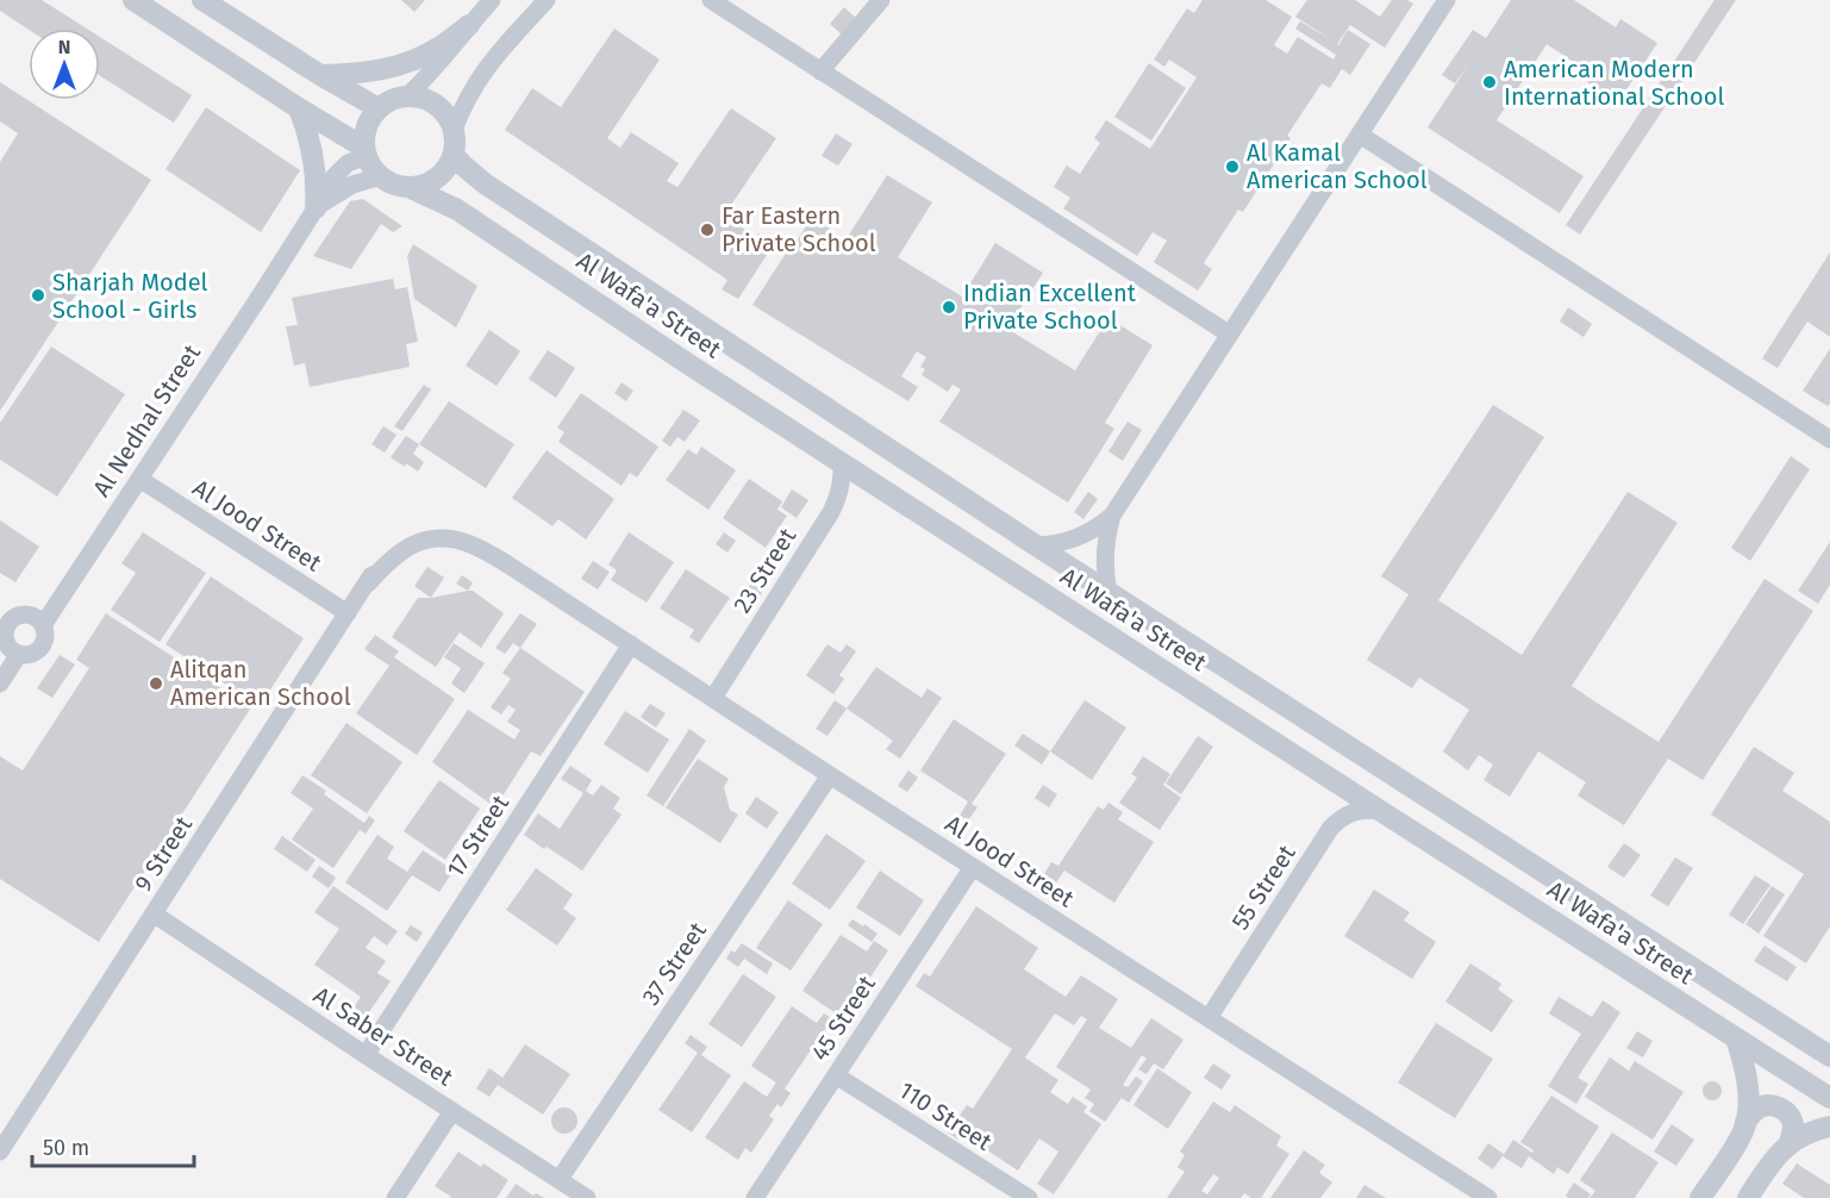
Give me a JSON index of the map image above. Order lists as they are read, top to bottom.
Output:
{
  "streets": {
    "street": [
      "Al Wafa'a Street",
      "Al Nedhal Street",
      "Al Jood Street",
      "23 Street",
      "17 Street",
      "9 Street",
      "55 Street",
      "37 Street",
      "45 Street",
      "Al Saber Street",
      "110 Street"
    ]
  },
  "crossings": [
    ["Al Wafa'a Street", "Al Nedhal Street"],
    ["Al Wafa'a Street", "23 Street"],
    ["Al Wafa'a Street", "55 Street"],
    ["Al Nedhal Street", "Al Jood Street"],
    ["Al Jood Street", "23 Street"],
    ["Al Jood Street", "17 Street"],
    ["Al Jood Street", "9 Street"],
    ["Al Jood Street", "55 Street"],
    ["Al Jood Street", "37 Street"],
    ["Al Jood Street", "45 Street"],
    ["17 Street", "Al Saber Street"],
    ["9 Street", "Al Saber Street"],
    ["37 Street", "Al Saber Street"],
    ["45 Street", "110 Street"]
  ],
  "places": [
    "American Modern International School",
    "Al Kamal American School",
    "Far Eastern Private School",
    "Sharjah Model School - Girls",
    "Indian Excellent Private School",
    "Alitqan American School"
  ],
  "scale_bar": "50 m",
  "north": "top"
}
